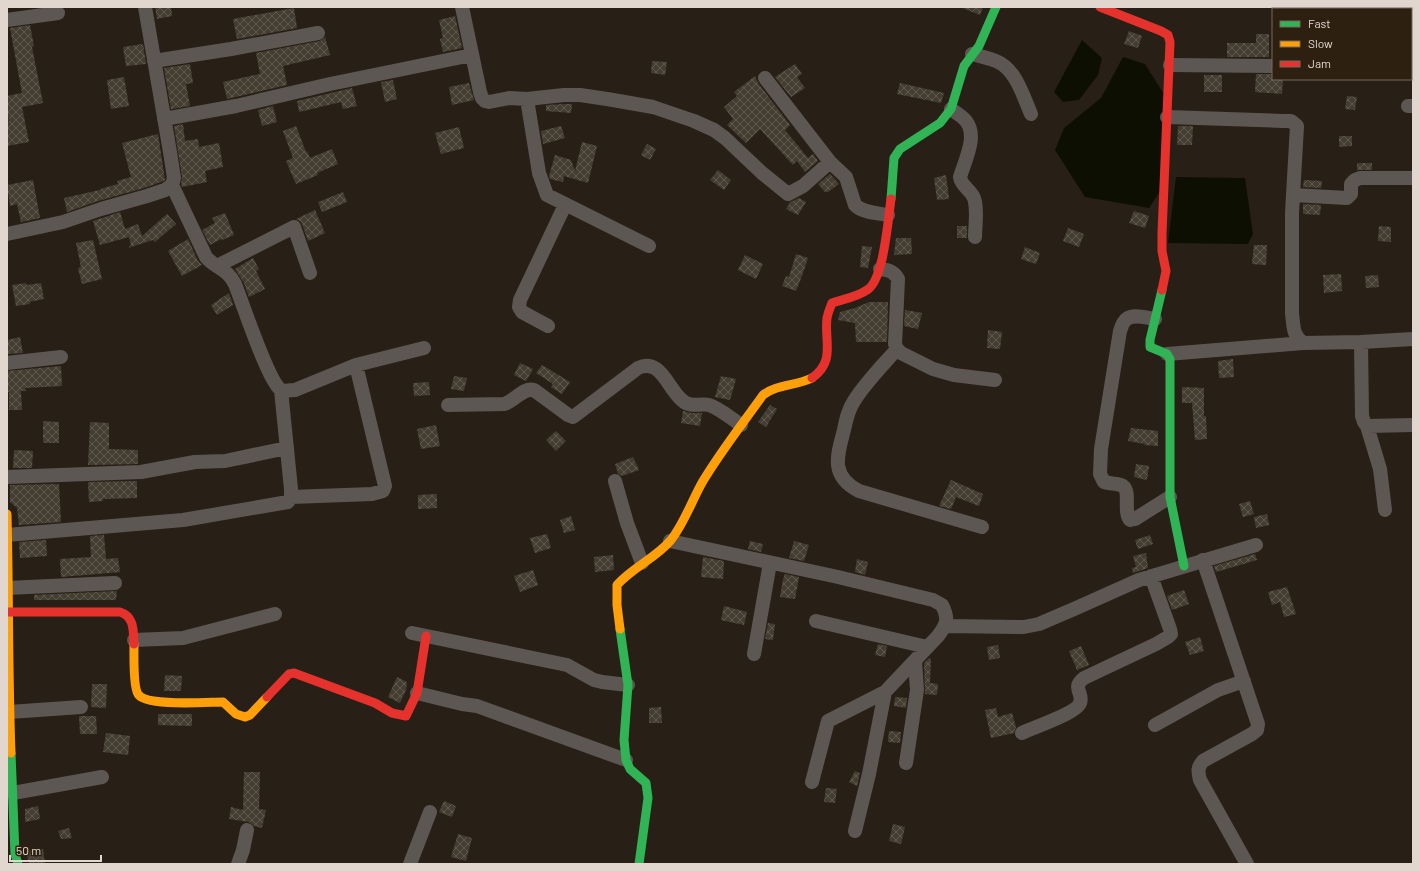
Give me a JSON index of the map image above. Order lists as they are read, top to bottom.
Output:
{
  "legend": ["Fast", "Slow", "Jam"],
  "scale_bar": "50 m"
}
